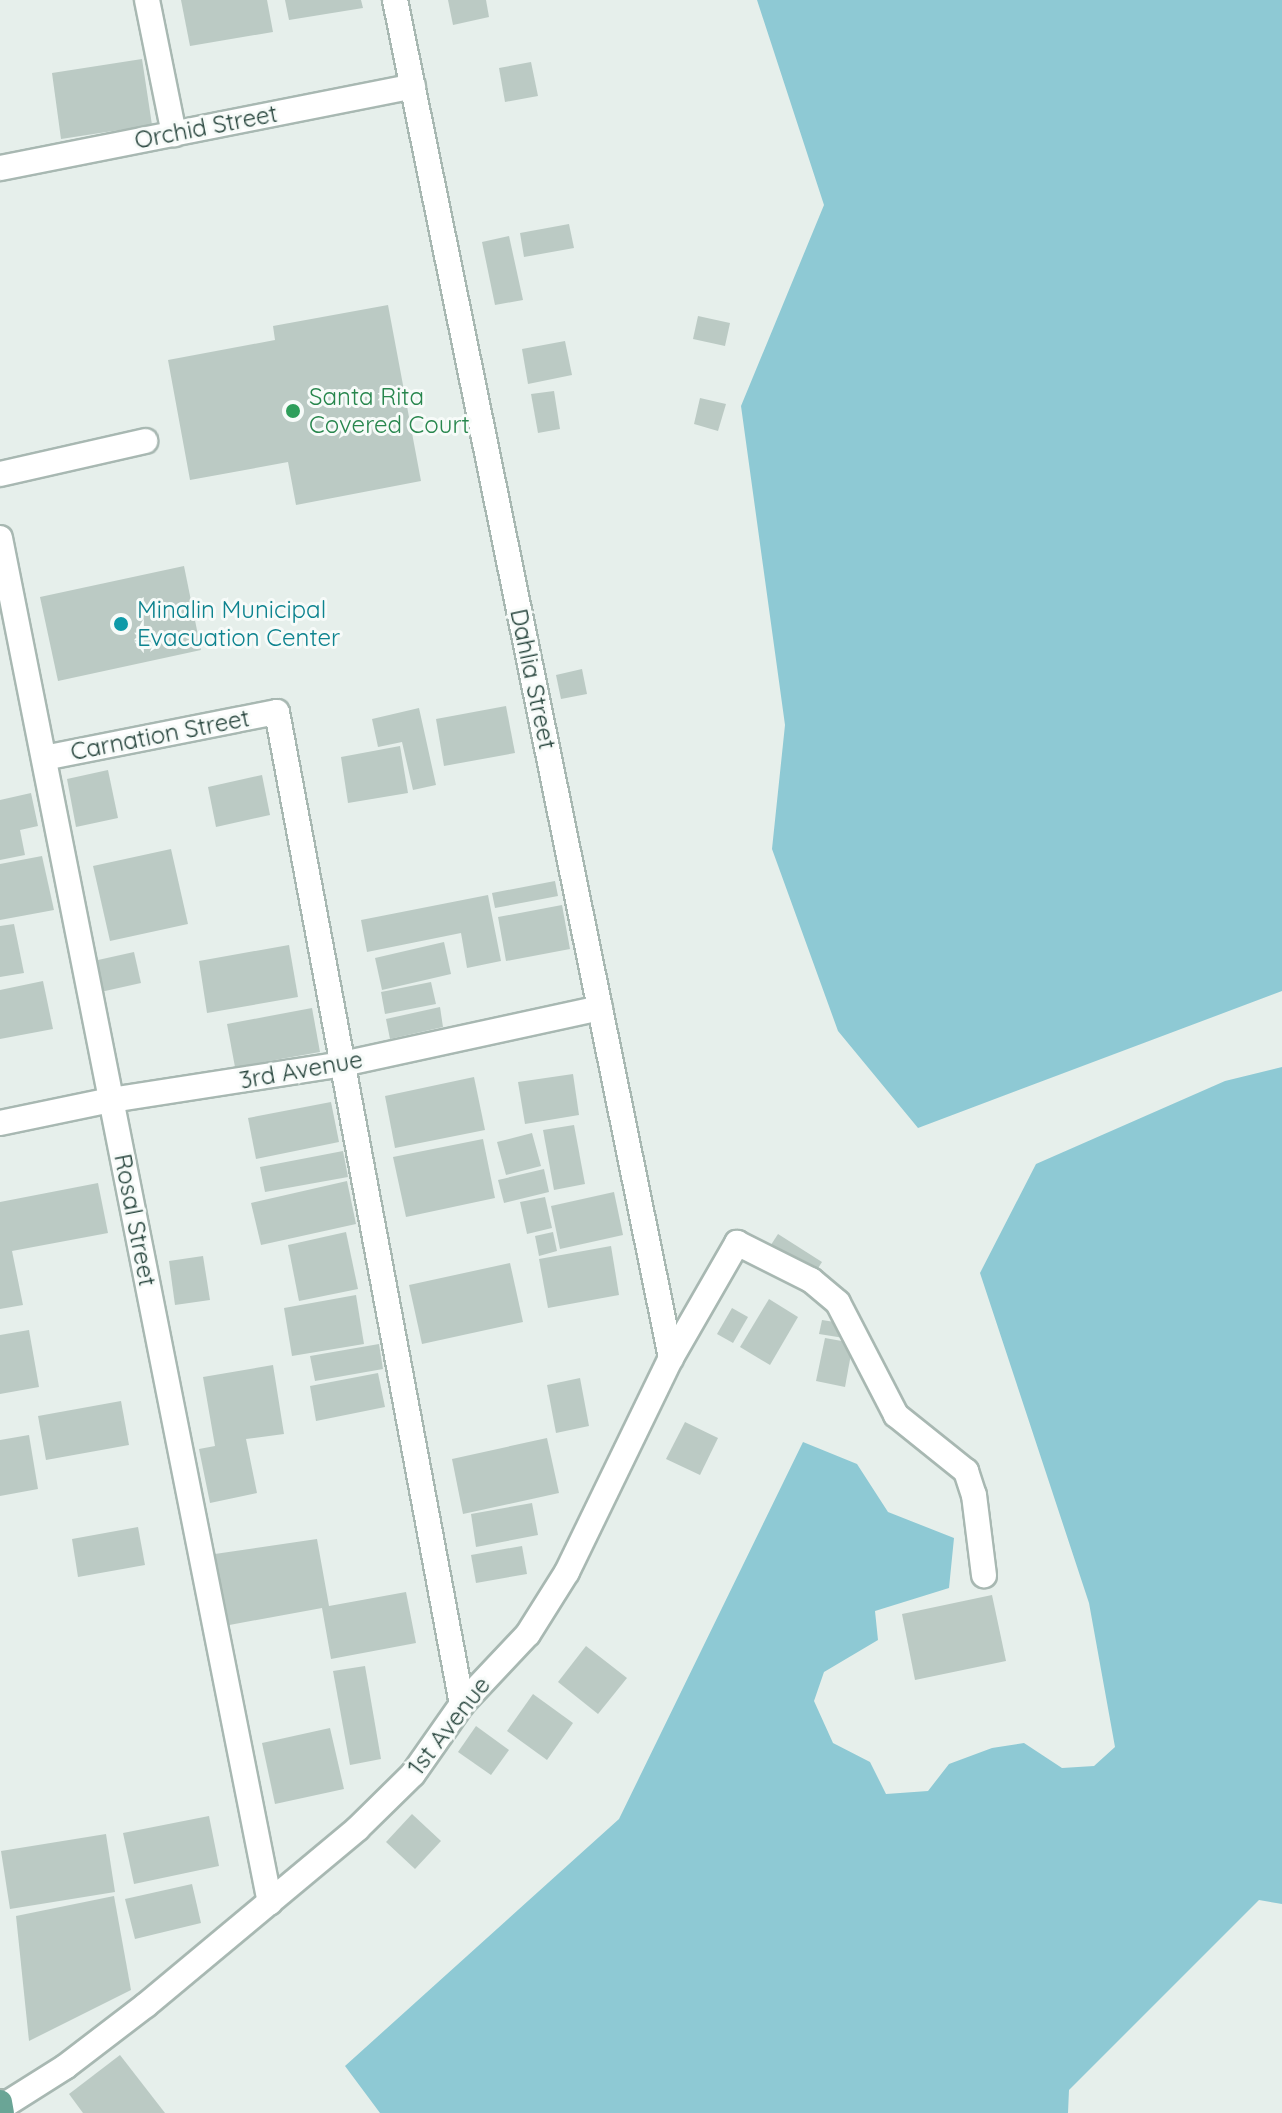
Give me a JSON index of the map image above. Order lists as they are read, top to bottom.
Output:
{
  "streets": {
    "street": [
      "Orchid Street",
      "Dahlia Street",
      "Carnation Street",
      "3rd Avenue",
      "Rosal Street",
      "1st Avenue"
    ]
  },
  "crossings": [
    ["Orchid Street", "Dahlia Street"],
    ["Dahlia Street", "3rd Avenue"],
    ["Dahlia Street", "1st Avenue"],
    ["Carnation Street", "3rd Avenue"],
    ["Carnation Street", "Rosal Street"],
    ["3rd Avenue", "Rosal Street"],
    ["Rosal Street", "1st Avenue"]
  ],
  "places": ["Santa Rita Covered Court", "Minalin Municipal Evacuation Center"]
}
